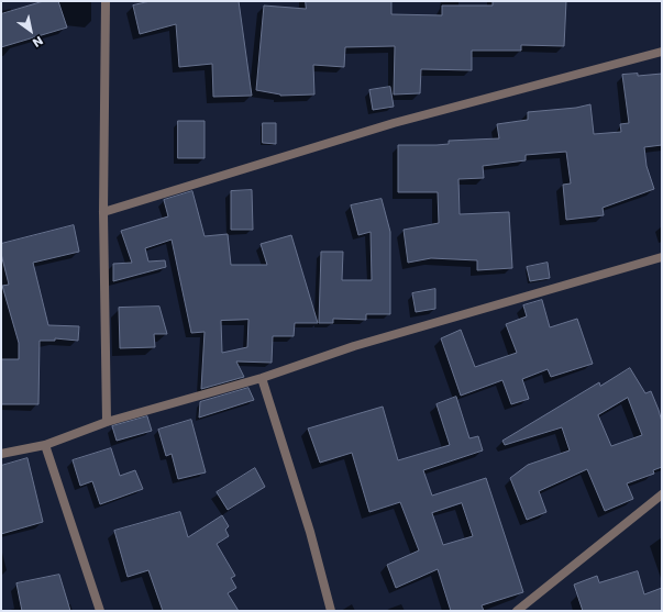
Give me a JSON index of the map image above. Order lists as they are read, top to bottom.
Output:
{
  "north": "bottom right"
}
